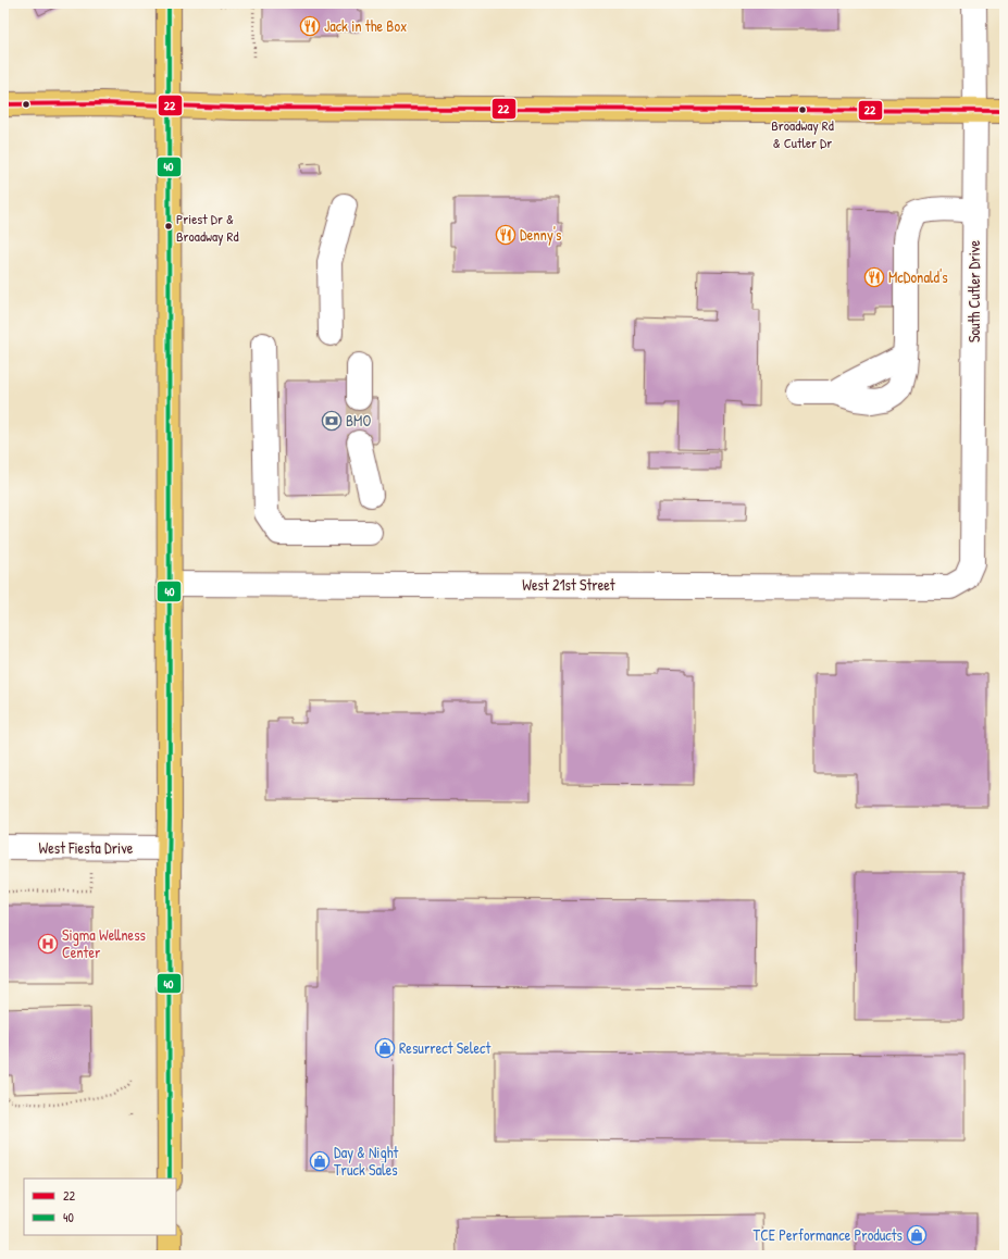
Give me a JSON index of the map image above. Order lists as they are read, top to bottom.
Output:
{
  "streets": {
    "street": ["South Cutler Drive", "West 21st Street", "West Fiesta Drive"]
  },
  "crossings": [
    ["South Cutler Drive", "West 21st Street"]
  ],
  "places": {
    "restaurant": ["Jack in the Box", "Denny's", "McDonald's"],
    "other": ["Broadway Rd & Cutler Dr", "Priest Dr & Broadway Rd"],
    "bank": ["BMO"],
    "hospital": ["Sigma Wellness Center"],
    "shop": ["Resurrect Select", "Day & Night Truck Sales", "TCE Performance Products"]
  },
  "lines": ["transit line 40", "transit line 22"],
  "legend": ["22", "40"]
}
